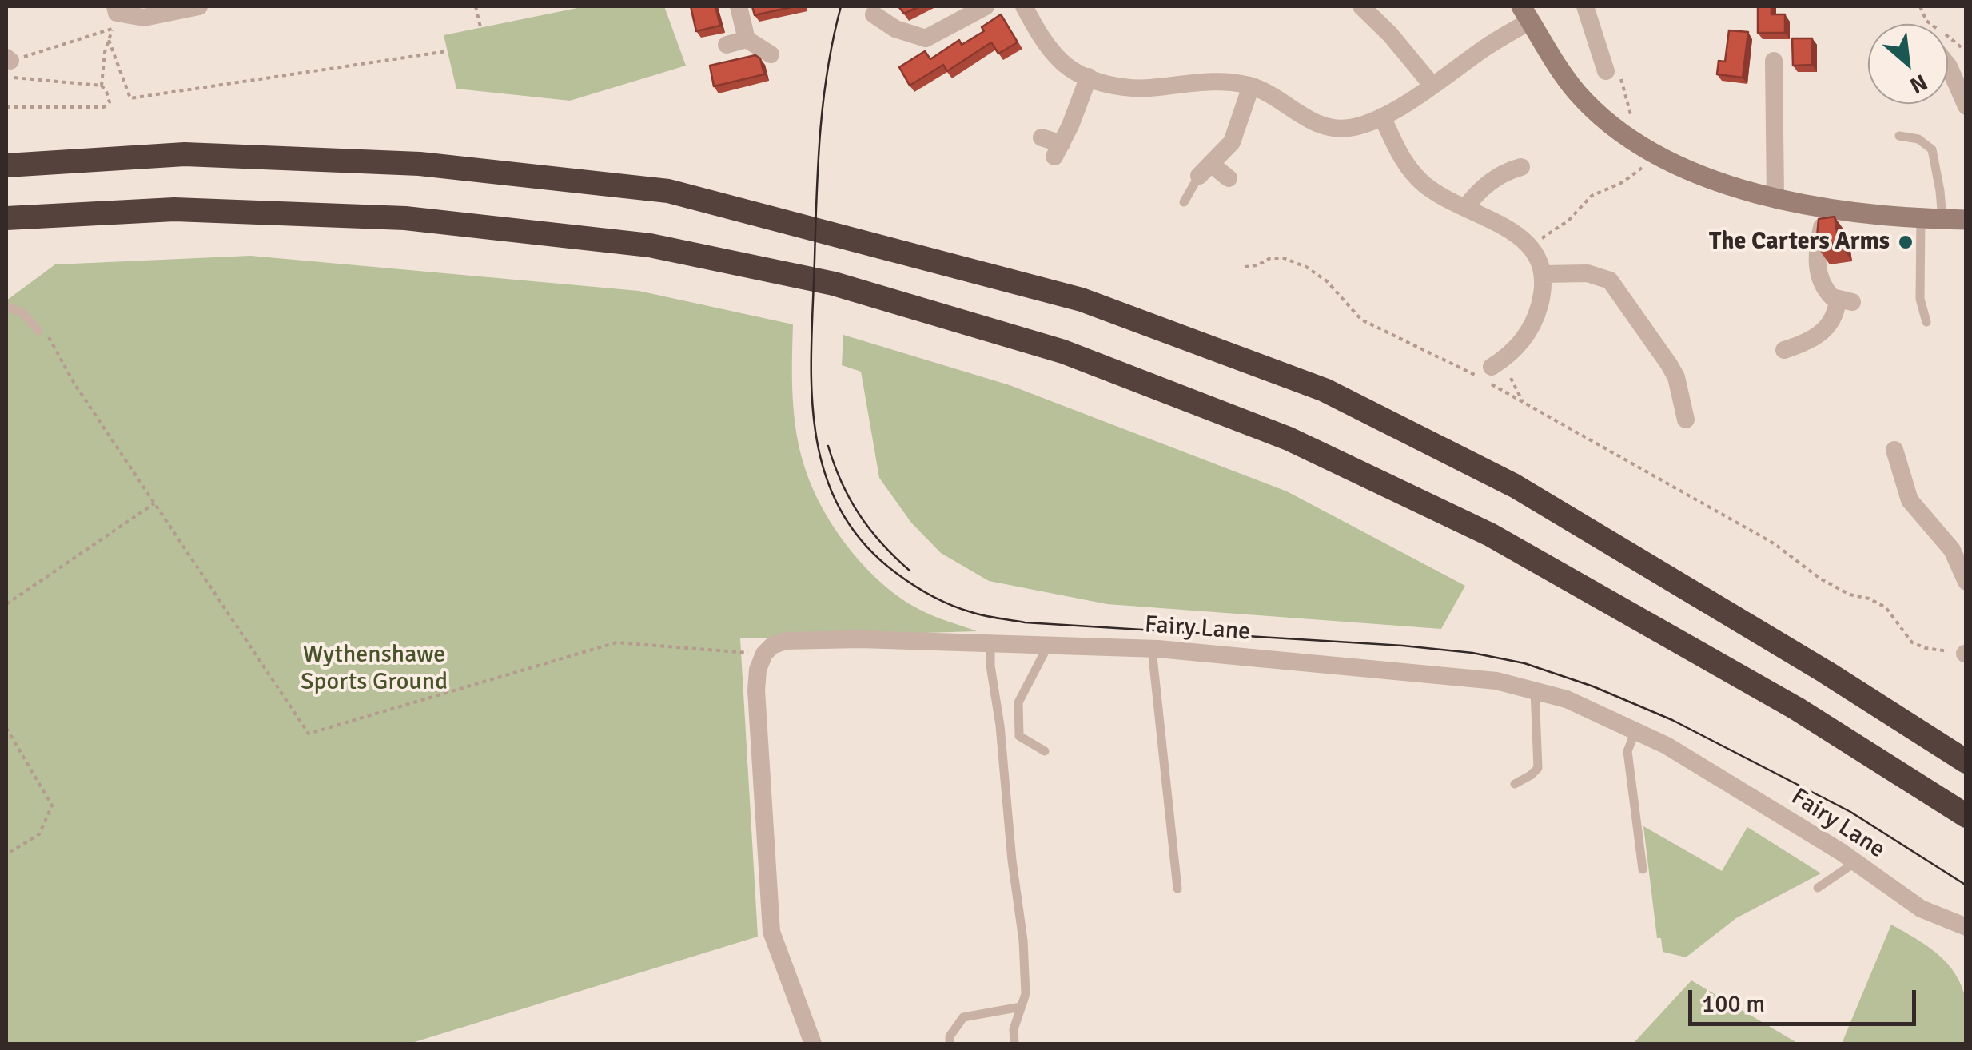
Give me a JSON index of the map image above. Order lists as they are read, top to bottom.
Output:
{
  "streets": {
    "street": ["Fairy Lane"]
  },
  "parks": ["Wythenshawe Sports Ground"],
  "places": ["The Carters Arms"],
  "scale_bar": "100 m",
  "north": "bottom right"
}
